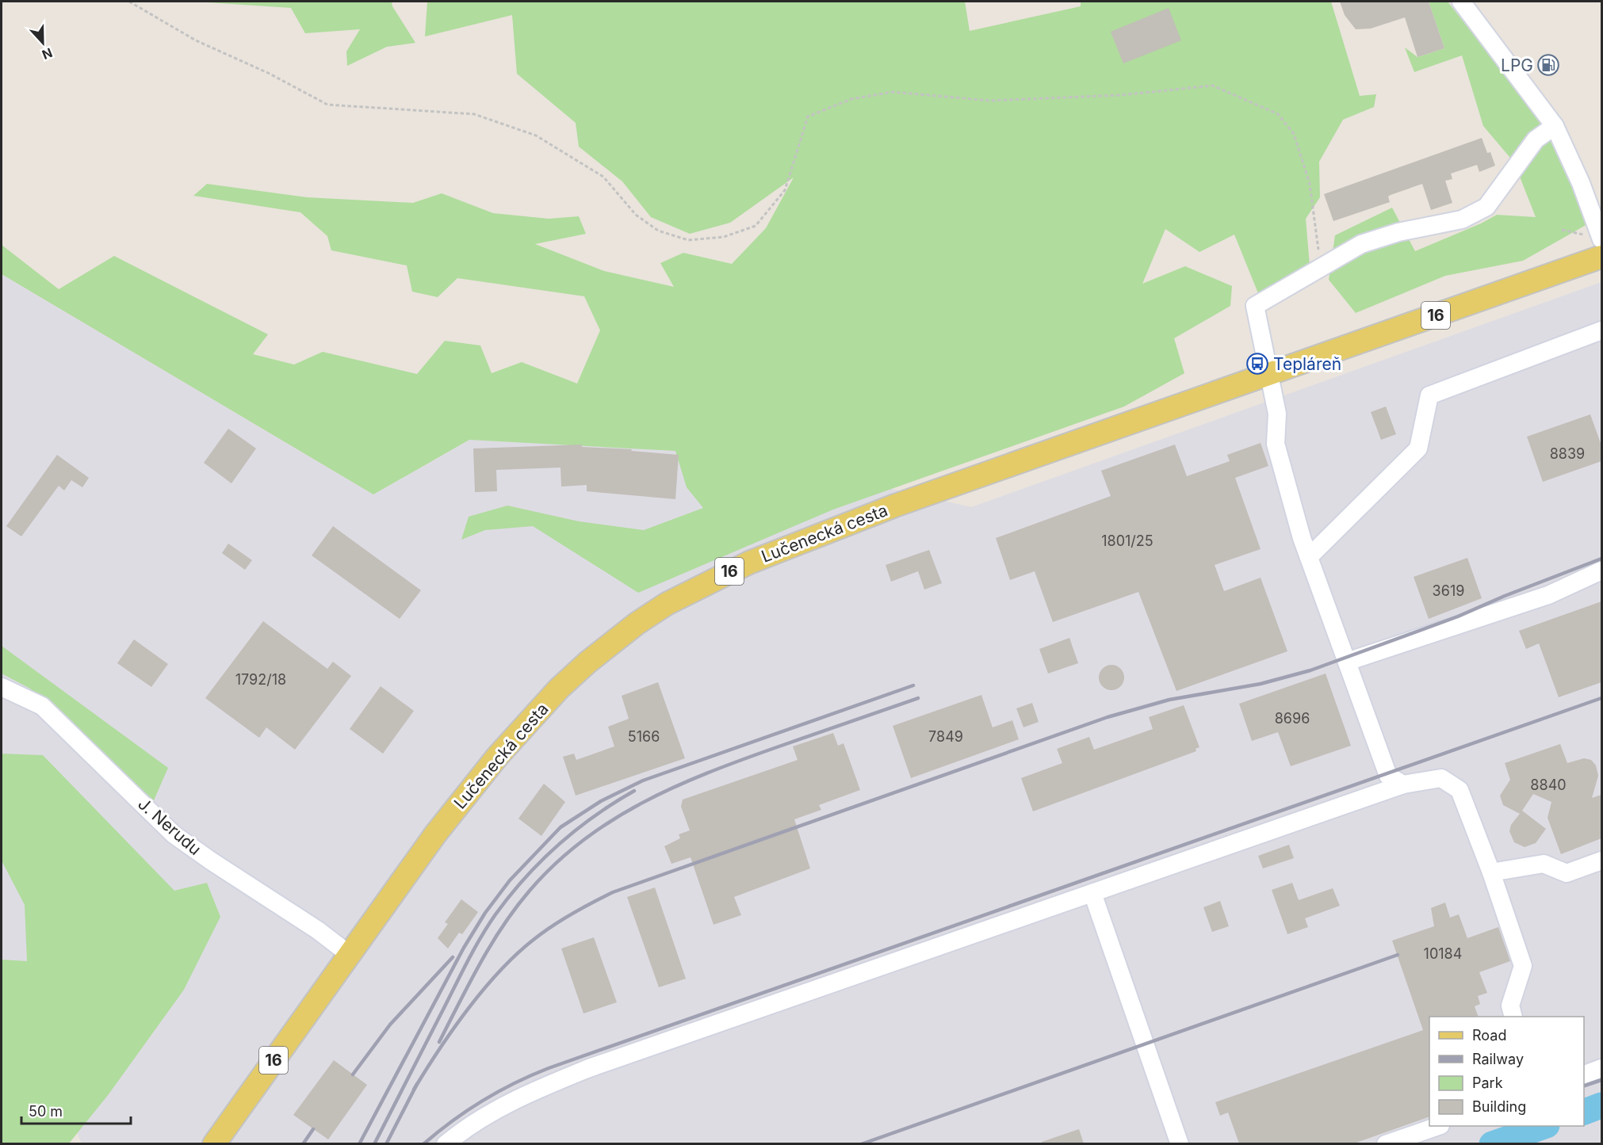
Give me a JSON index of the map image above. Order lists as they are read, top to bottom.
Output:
{
  "streets": {
    "main road": ["16", "Lučenecká cesta"],
    "street": ["J. Nerudu"]
  },
  "crossings": [
    ["Lučenecká cesta", "J. Nerudu"]
  ],
  "places": {
    "fuel station": ["LPG"],
    "bus stop": ["Tepláreň"]
  },
  "house_numbers": [
    "8839",
    "1801/25",
    "3619",
    "1792/18",
    "8696",
    "5166",
    "7849",
    "8840",
    "10184"
  ],
  "legend": [
    "Road",
    "Railway",
    "Park",
    "Building"
  ],
  "scale_bar": "50 m",
  "north": "bottom"
}
